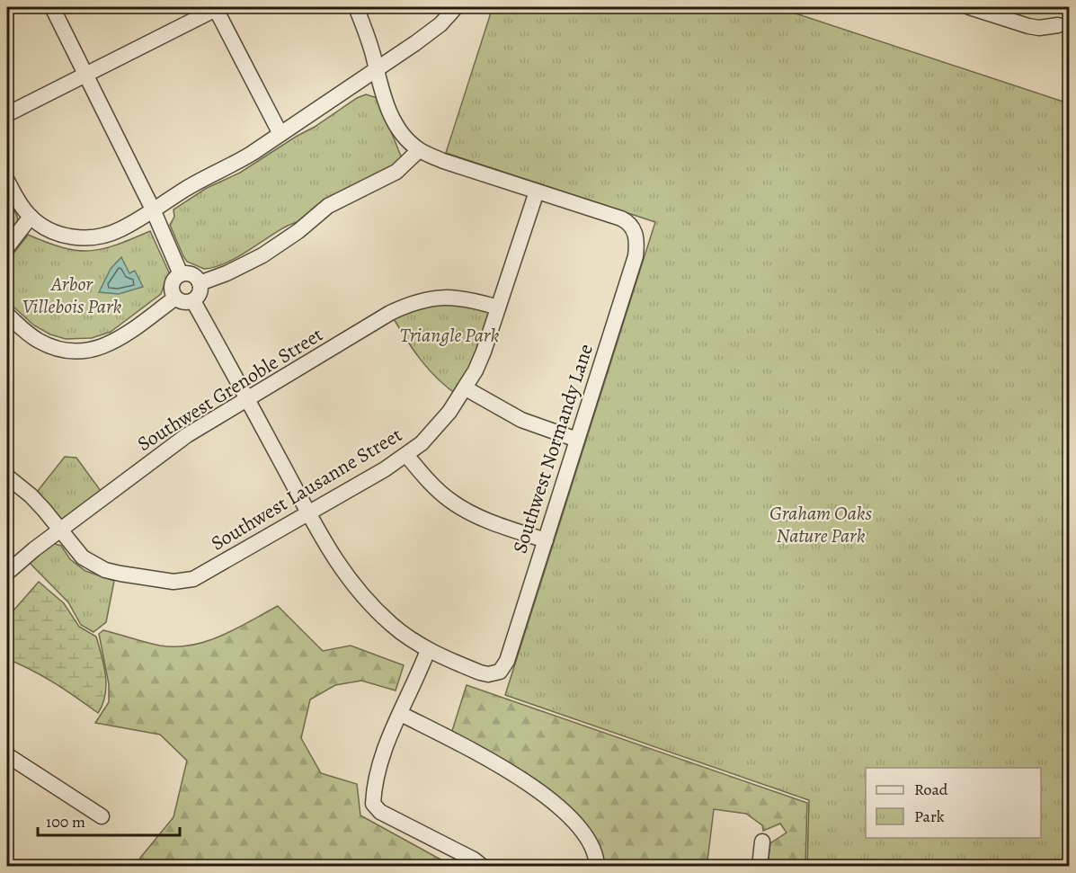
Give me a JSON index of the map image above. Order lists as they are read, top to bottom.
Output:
{
  "streets": {
    "street": ["Southwest Grenoble Street", "Southwest Normandy Lane", "Southwest Lausanne Street"]
  },
  "crossings": [
    ["Southwest Grenoble Street", "Southwest Lausanne Street"],
    ["Southwest Normandy Lane", "Southwest Lausanne Street"]
  ],
  "parks": ["Arbor Villebois Park", "Triangle Park", "Graham Oaks Nature Park"],
  "legend": ["Road", "Park"],
  "scale_bar": "100 m"
}
